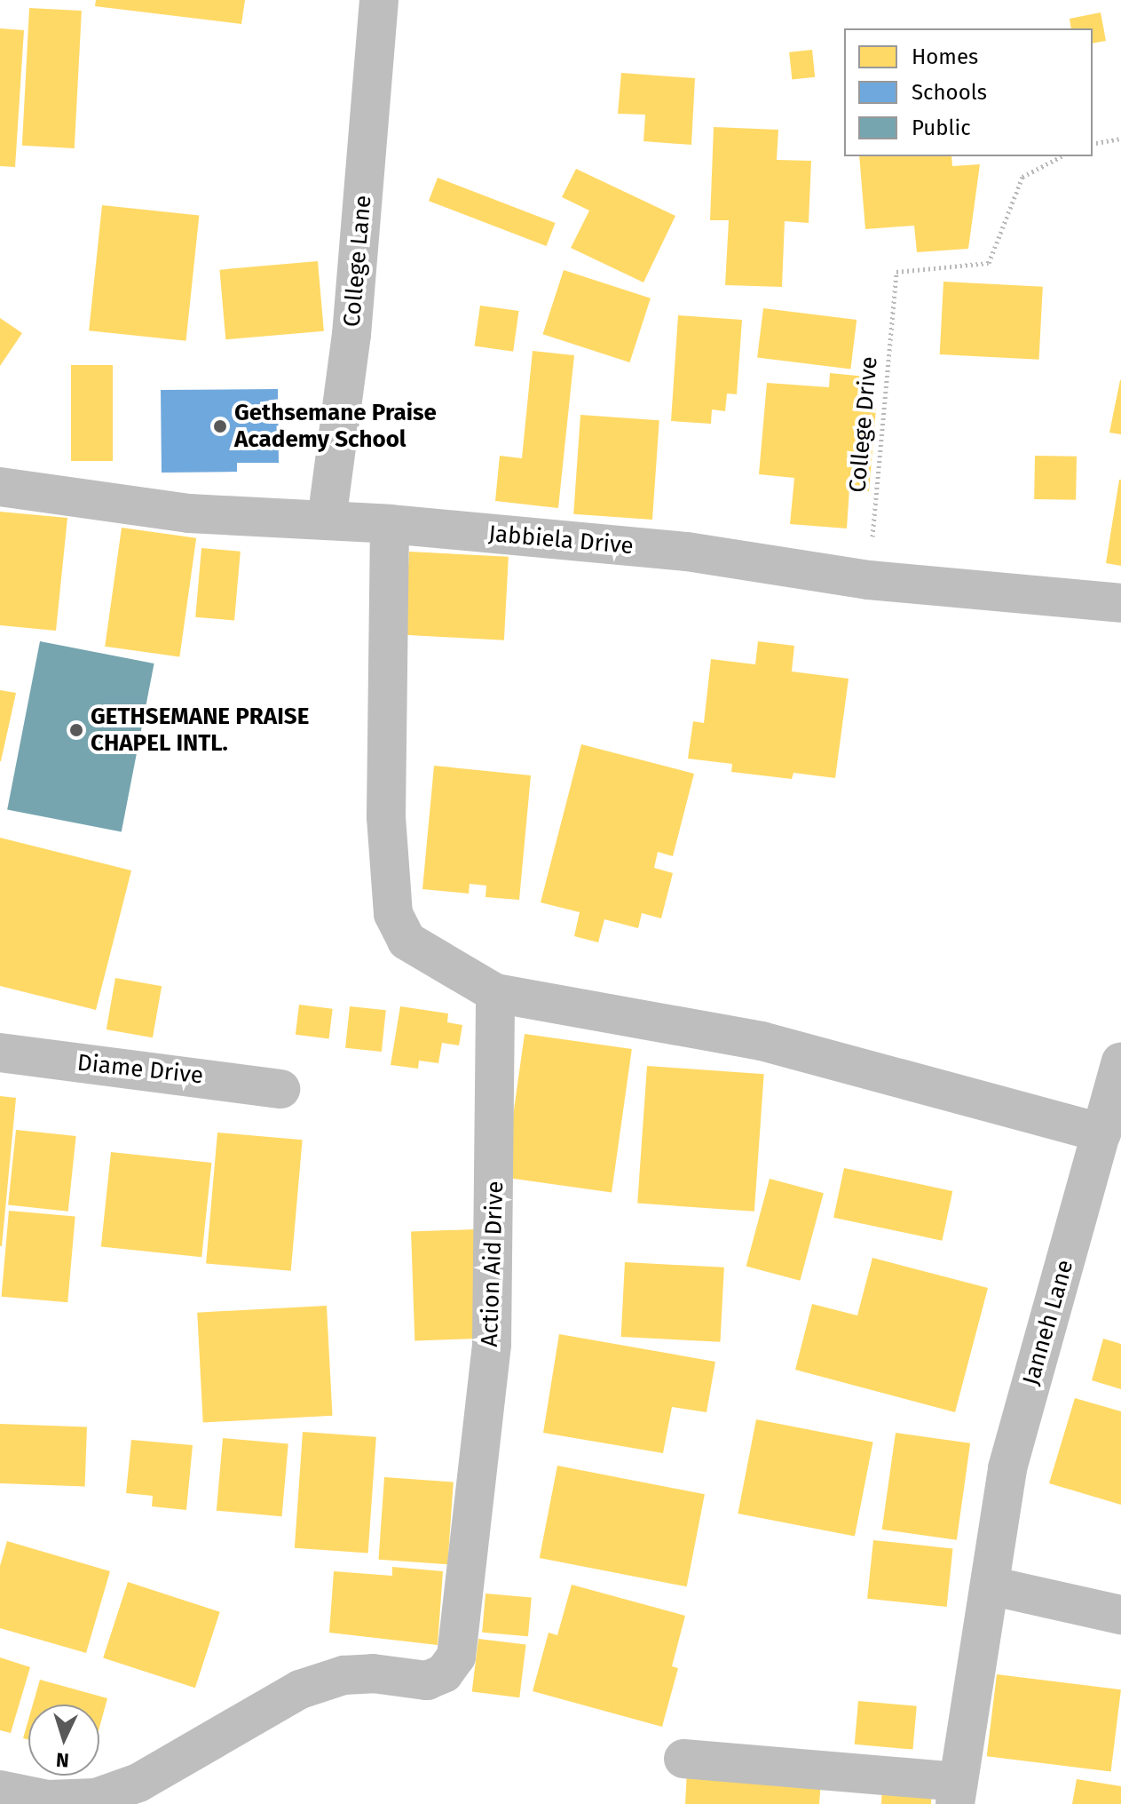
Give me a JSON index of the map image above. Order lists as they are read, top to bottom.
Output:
{
  "streets": {
    "street": [
      "College Lane",
      "Jabbiela Drive",
      "Diame Drive",
      "Action Aid Drive",
      "Janneh Lane"
    ],
    "path": ["College Drive"]
  },
  "crossings": [
    ["College Lane", "Jabbiela Drive"],
    ["College Drive", "Jabbiela Drive"]
  ],
  "places": ["Gethsemane Praise Academy School", "GETHSEMANE PRAISE CHAPEL INTL."],
  "legend": ["Homes", "Schools", "Public"],
  "north": "bottom"
}
